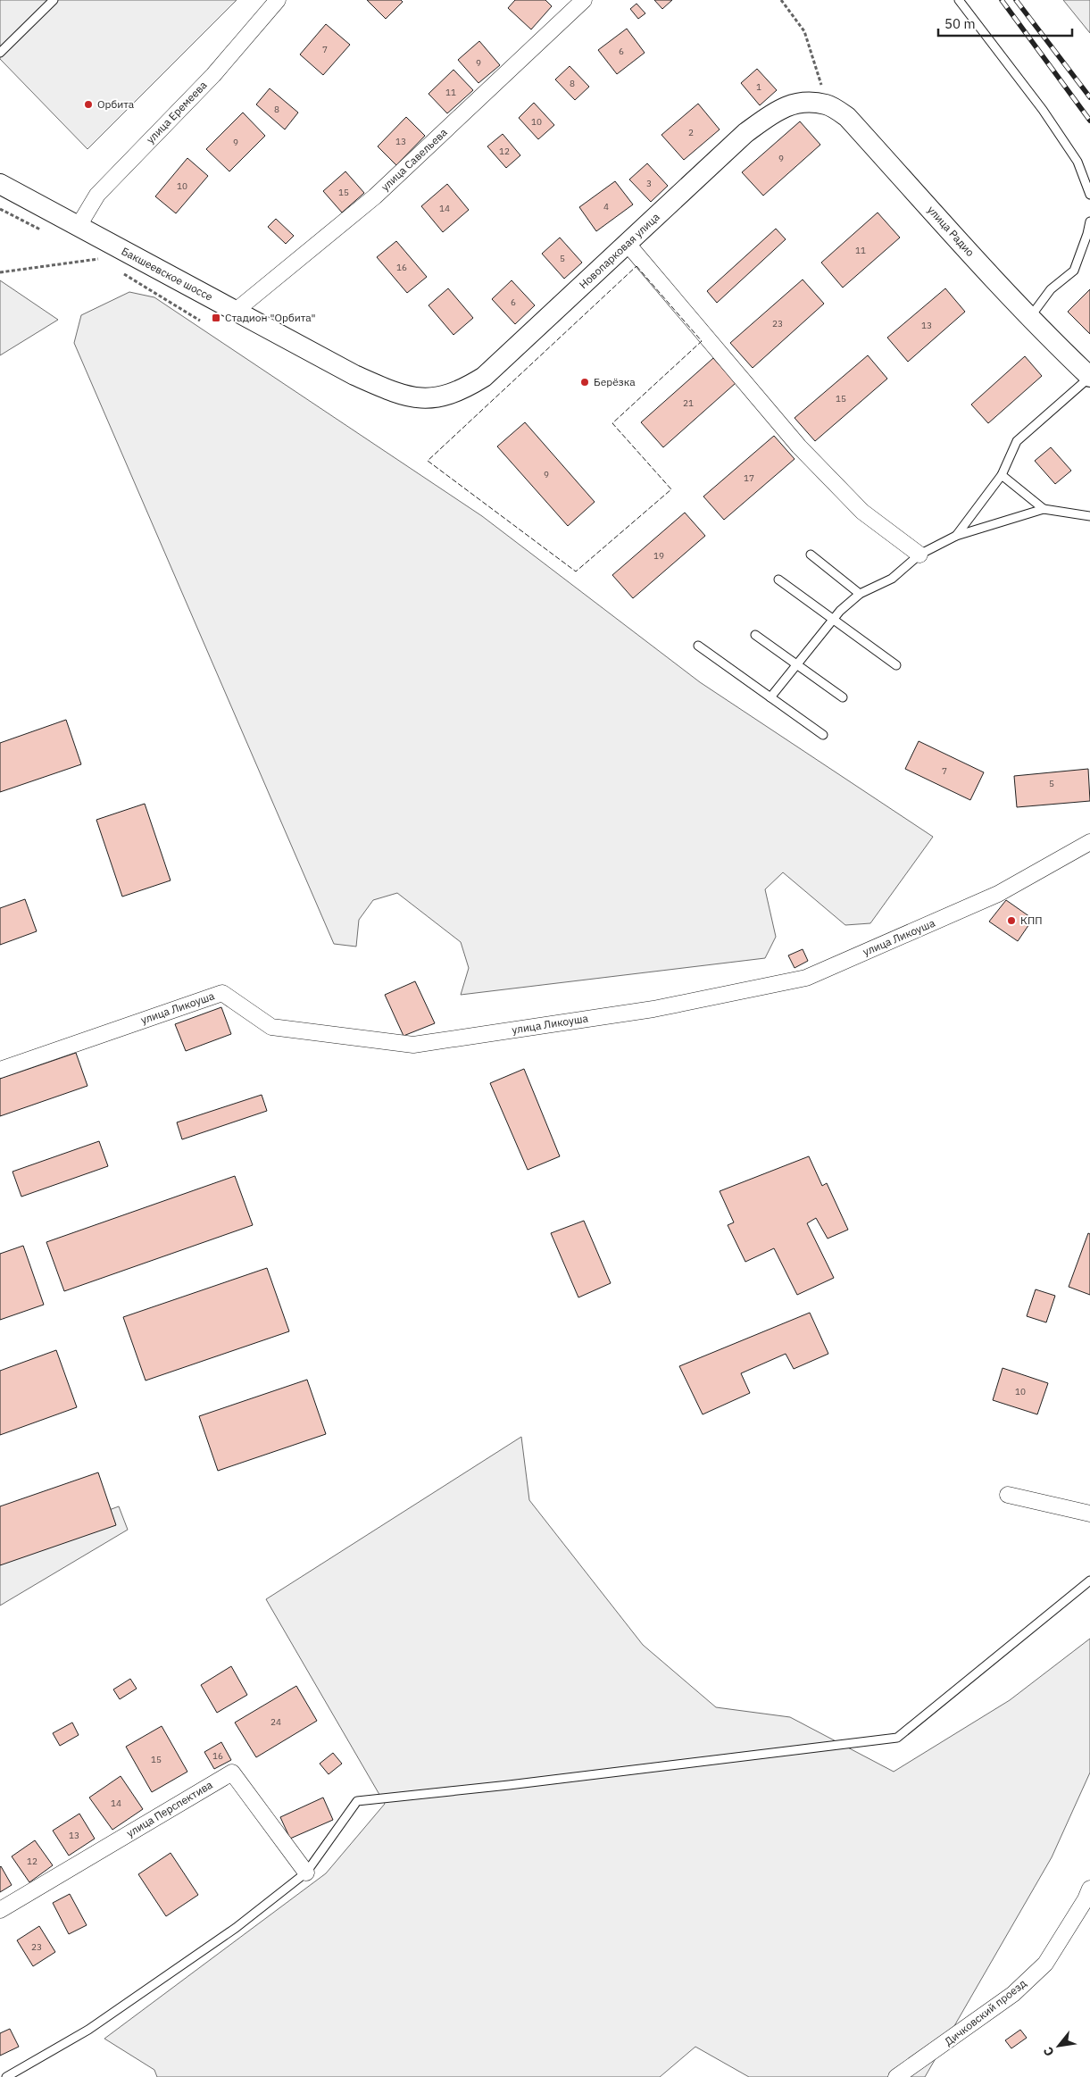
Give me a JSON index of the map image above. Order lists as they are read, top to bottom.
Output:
{
  "streets": {
    "street": [
      "улица Еремеева",
      "улица Савельева",
      "улица Радио",
      "Новопарковая улица",
      "Бакшеевское шоссе",
      "улица Ликоуша",
      "улица Перспектива",
      "Дичковский проезд"
    ]
  },
  "crossings": [
    ["улица Еремеева", "Бакшеевское шоссе"],
    ["улица Савельева", "Бакшеевское шоссе"],
    ["улица Радио", "Новопарковая улица"],
    ["Новопарковая улица", "Бакшеевское шоссе"]
  ],
  "places": {
    "other": ["Орбита", "Берёзка", "КПП"],
    "transit": ["Стадион \"Орбита\""]
  },
  "house_numbers": [
    "7",
    "6",
    "9",
    "8",
    "1",
    "11",
    "8",
    "10",
    "2",
    "13",
    "9",
    "12",
    "9",
    "3",
    "10",
    "15",
    "4",
    "14",
    "11",
    "5",
    "16",
    "6",
    "23",
    "13",
    "15",
    "21",
    "9",
    "17",
    "19",
    "7",
    "5",
    "10",
    "24",
    "16",
    "15",
    "14",
    "13",
    "12",
    "23"
  ],
  "scale_bar": "50 m",
  "north": "bottom left"
}
